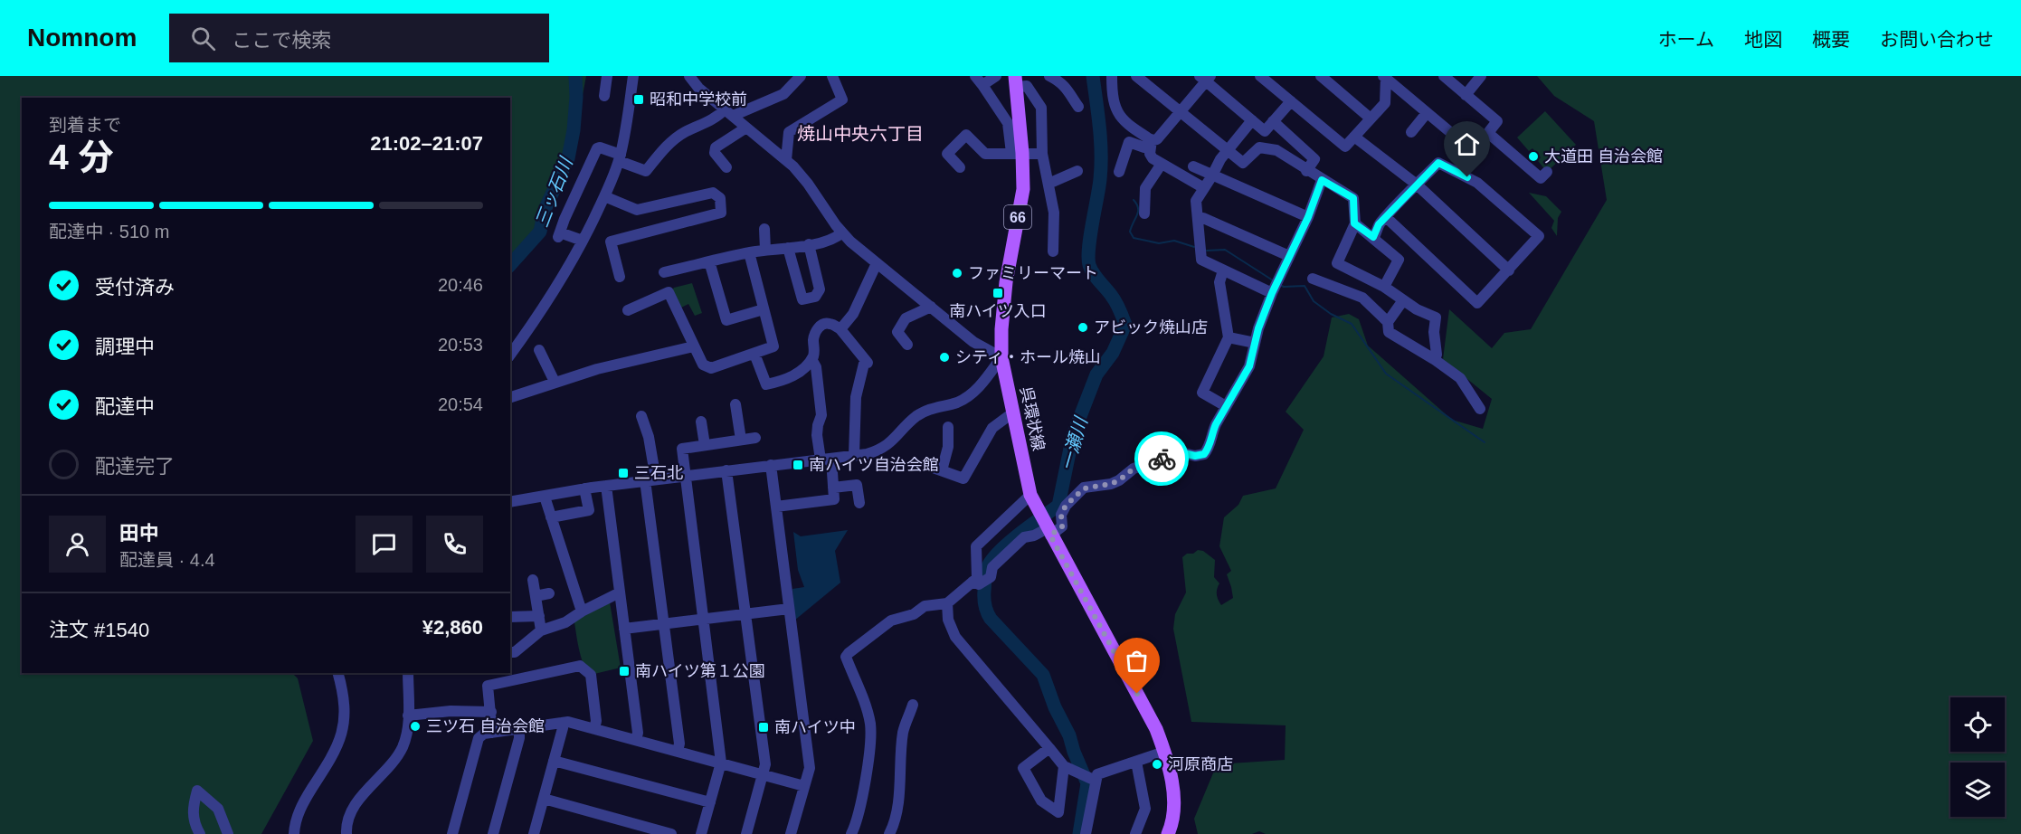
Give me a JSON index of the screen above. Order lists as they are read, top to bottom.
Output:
{
  "streets": {
    "main road": ["66", "呉環状線"]
  },
  "districts": ["焼山中央六丁目"],
  "water": ["三ッ石川", "一瀬川"],
  "places": {
    "transit": [
      "昭和中学校前",
      "南ハイツ入口",
      "南ハイツ自治会館",
      "三石北",
      "南ハイツ第１公園",
      "南ハイツ中"
    ],
    "other": [
      "大道田 自治会館",
      "ファミリーマート",
      "アビック焼山店",
      "シティ・ホール焼山",
      "三ツ石 自治会館",
      "河原商店"
    ]
  },
  "page": {
    "header": "Nomnom",
    "search": "ここで検索",
    "nav": [
      "ホーム",
      "地図",
      "概要",
      "お問い合わせ"
    ],
    "heading": ["4 分", "到着まで", "21:02–21:07"],
    "panel": [
      "田中",
      "配達員 · 4.4",
      "注文 #1540",
      "¥2,860"
    ],
    "bar": "配達中 · 510 m",
    "list": [
      ["受付済み", "20:46"],
      ["調理中", "20:53"],
      ["配達中", "20:54"],
      "配達完了"
    ]
  }
}
